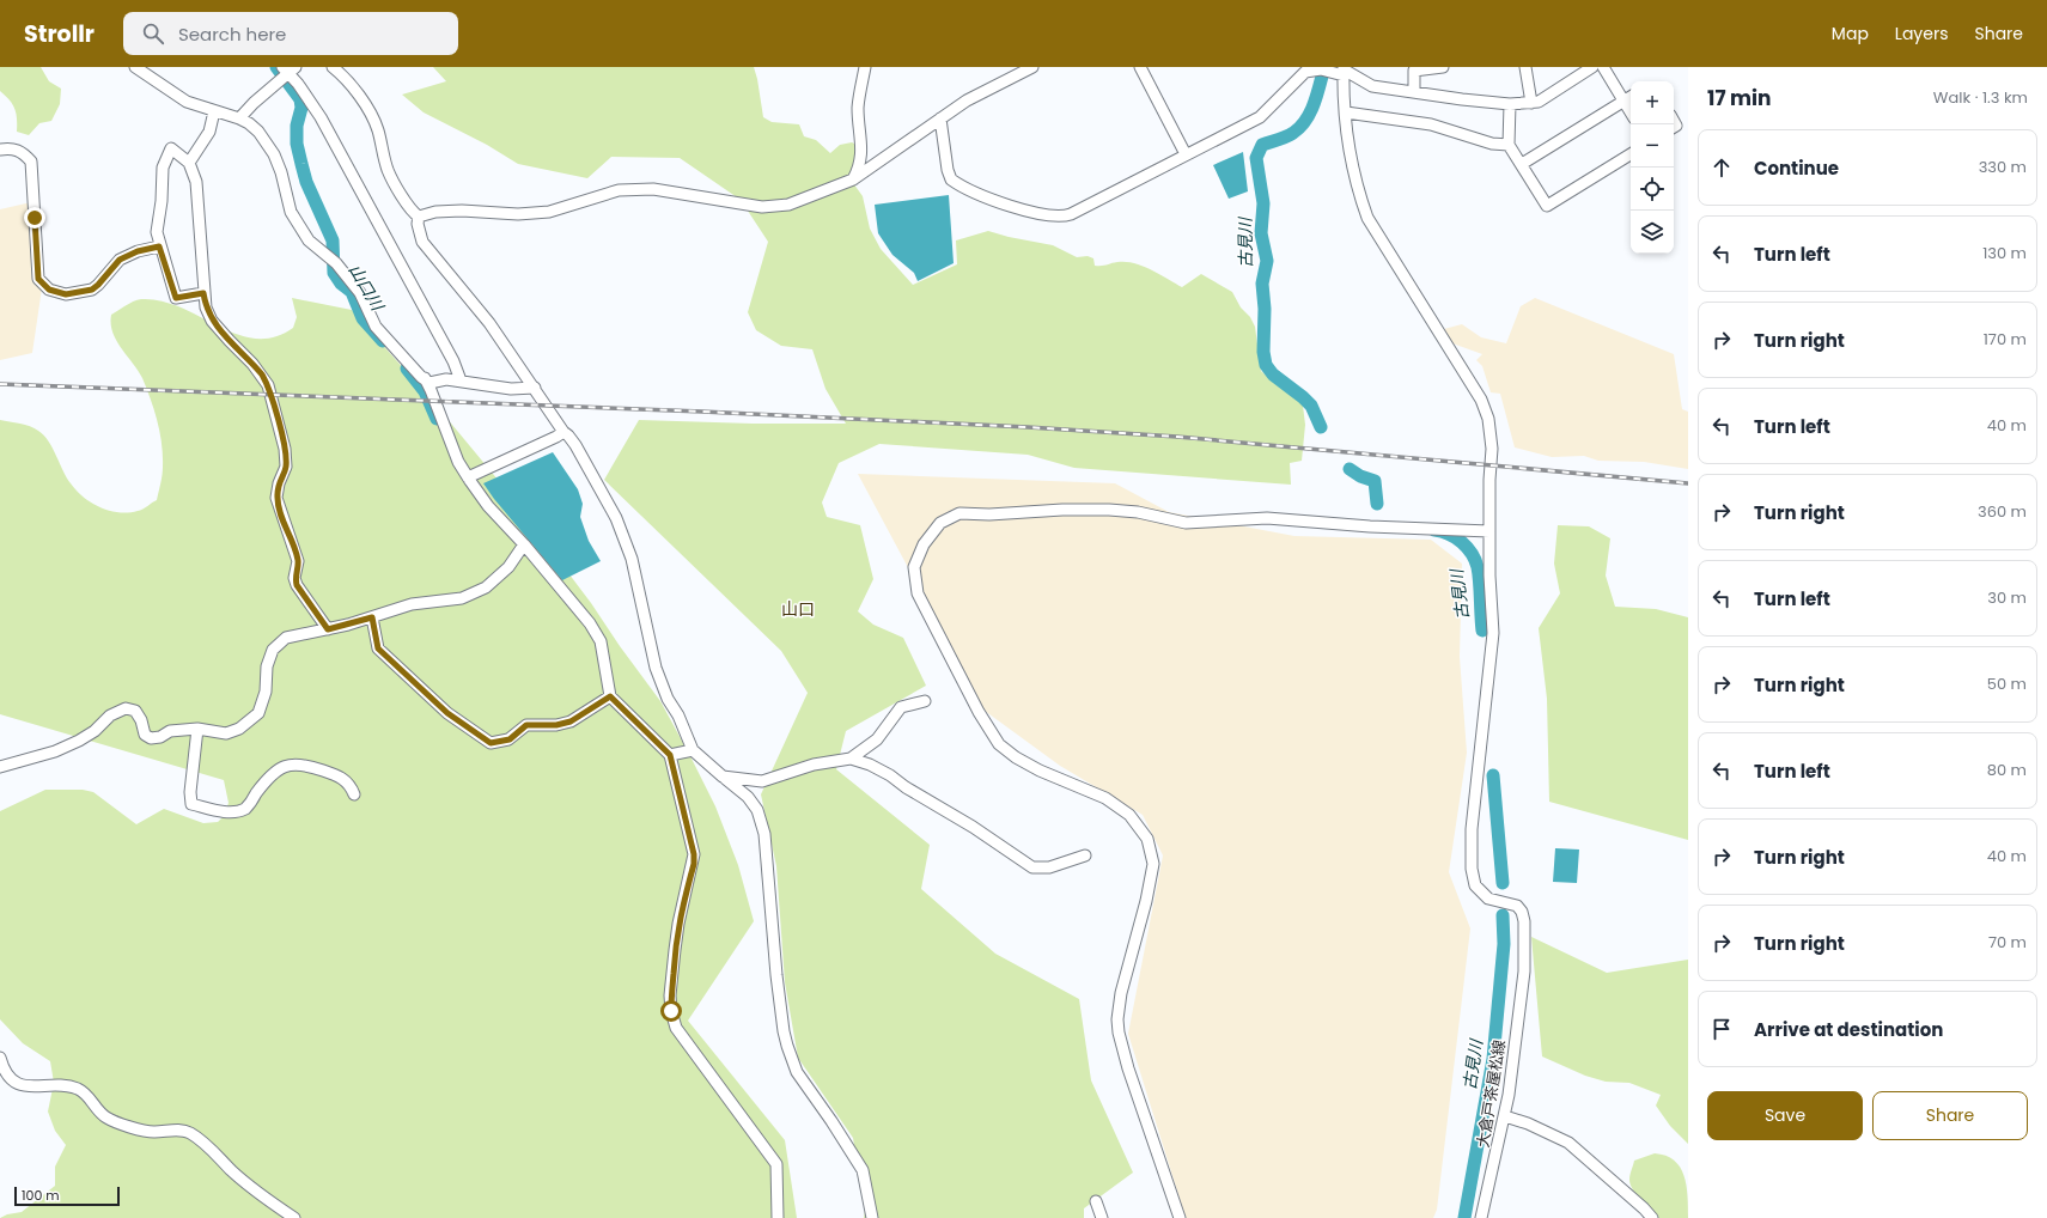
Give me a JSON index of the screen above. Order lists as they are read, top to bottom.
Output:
{
  "streets": {
    "street": ["大倉戸茶屋松線"]
  },
  "districts": ["山口"],
  "water": ["古見川", "山口川"],
  "scale_bar": "100 m",
  "page": {
    "header": "Strollr",
    "search": "Search here",
    "nav": ["Map", "Layers", "Share"],
    "heading": ["17 min", "Walk · 1.3 km"],
    "map_buttons": ["+", "−"],
    "list": [
      ["Continue", "330 m"],
      ["Turn left", "130 m"],
      ["Turn right", "170 m"],
      ["Turn left", "40 m"],
      ["Turn right", "360 m"],
      ["Turn left", "30 m"],
      ["Turn right", "50 m"],
      ["Turn left", "80 m"],
      ["Turn right", "40 m"],
      ["Turn right", "70 m"],
      "Arrive at destination"
    ],
    "buttons": ["Save", "Share"],
    "scale": "100 m"
  }
}
